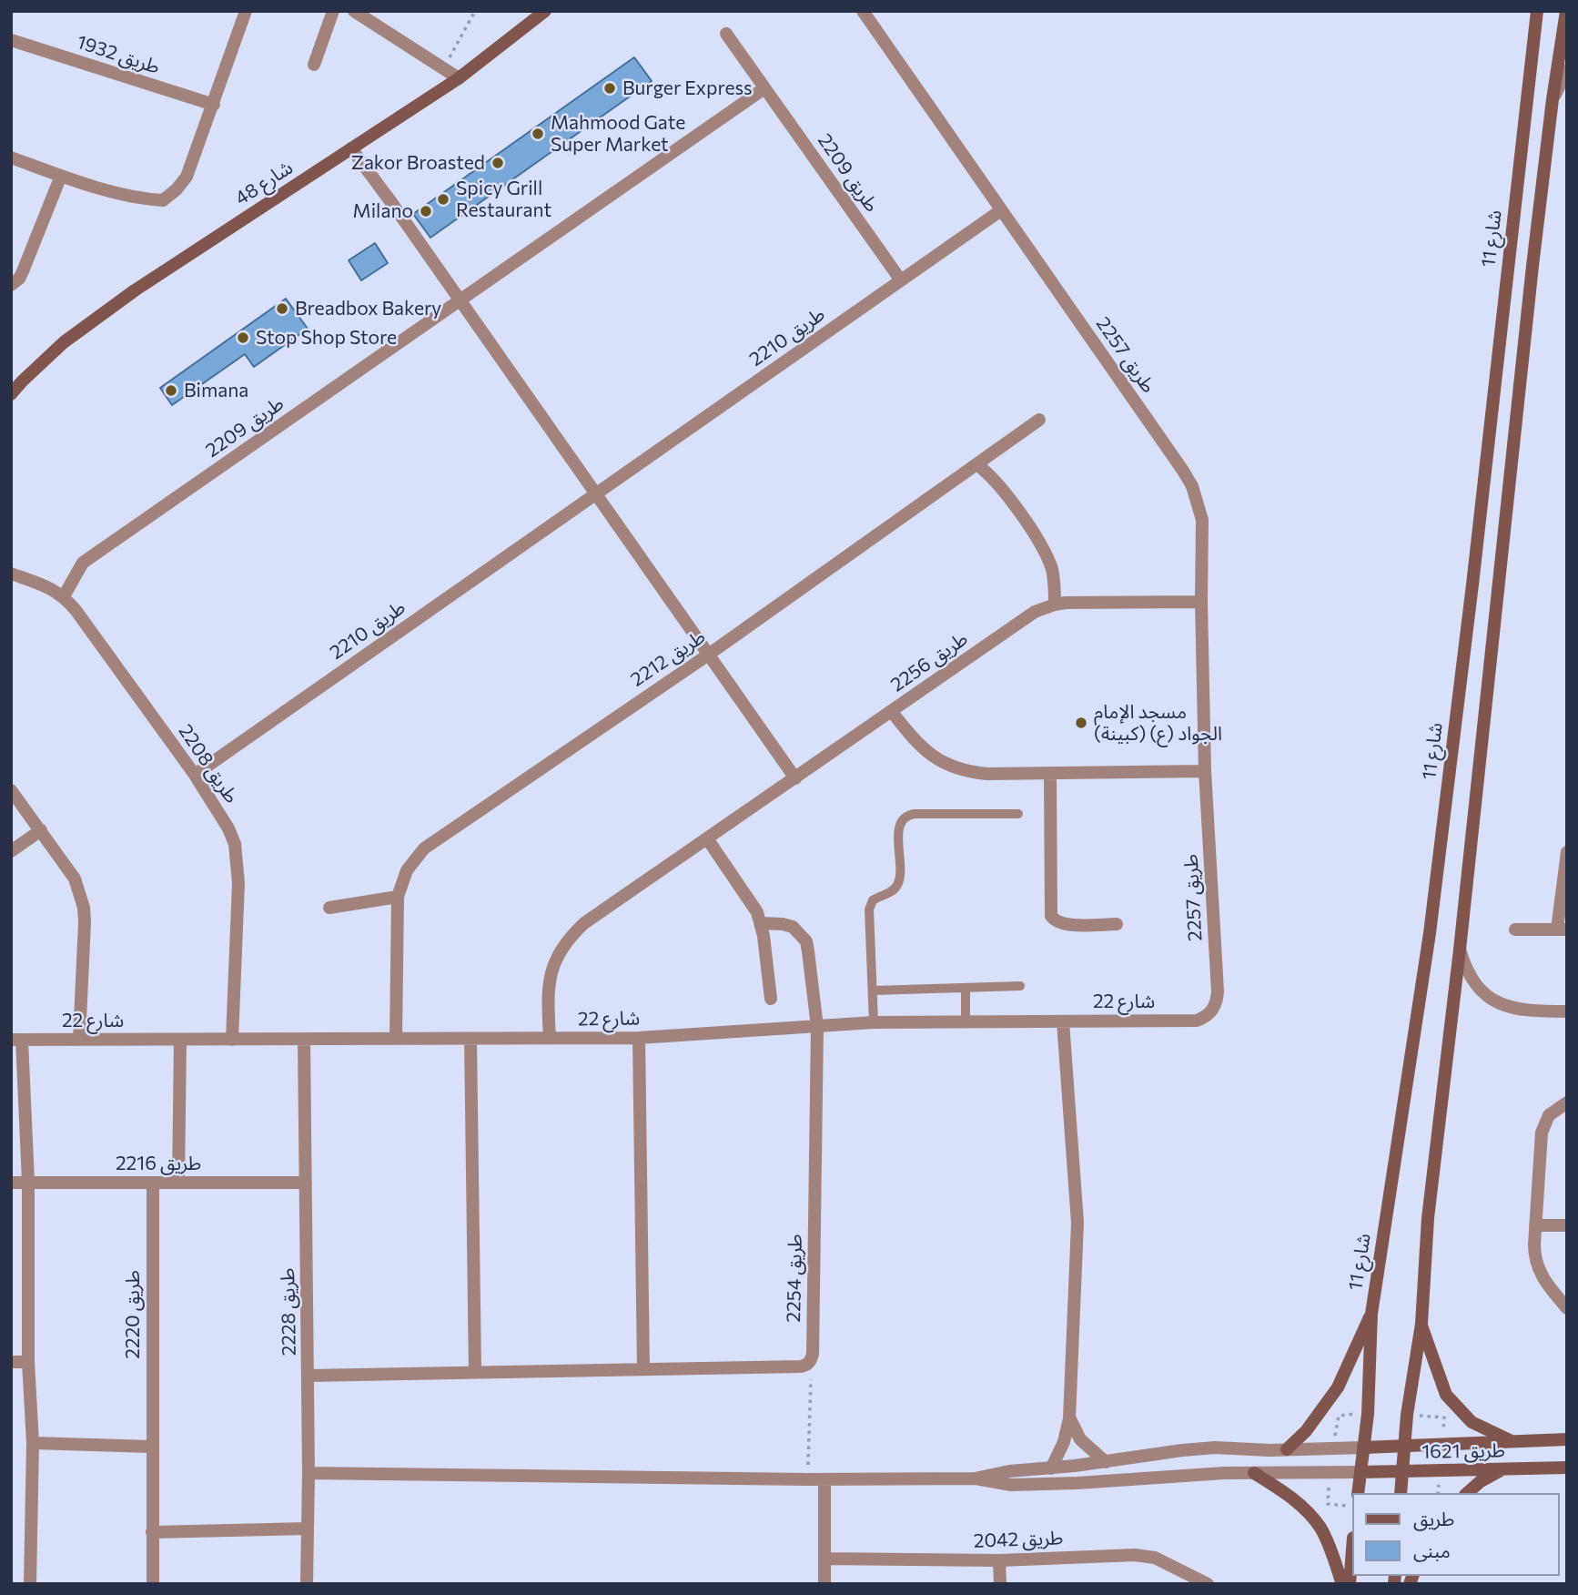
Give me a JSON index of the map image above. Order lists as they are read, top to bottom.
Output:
{
  "streets": {
    "street": [
      "طريق 1932",
      "طريق 2209",
      "شارع 48",
      "شارع 11",
      "طريق 2210",
      "طريق 2257",
      "طريق 2212",
      "طريق 2256",
      "طريق 2208",
      "شارع 22",
      "طريق 2216",
      "طريق 2254",
      "طريق 2228",
      "طريق 2220",
      "طريق 1621",
      "طريق 2042"
    ]
  },
  "crossings": [
    ["طريق 2209", "طريق 2210"],
    ["طريق 2209", "طريق 2208"],
    ["شارع 11", "طريق 1621"],
    ["طريق 2210", "طريق 2257"],
    ["طريق 2210", "طريق 2208"],
    ["طريق 2257", "طريق 2256"],
    ["طريق 2257", "شارع 22"],
    ["طريق 2212", "شارع 22"],
    ["طريق 2256", "شارع 22"],
    ["طريق 2208", "شارع 22"],
    ["شارع 22", "طريق 2254"],
    ["شارع 22", "طريق 2228"],
    ["طريق 2216", "طريق 2228"],
    ["طريق 2216", "طريق 2220"]
  ],
  "places": [
    "Burger Express",
    "Mahmood Gate Super Market",
    "Zakor Broasted",
    "Spicy Grill Restaurant",
    "Milano",
    "Breadbox Bakery",
    "Stop Shop Store",
    "Bimana",
    "مسجد الإمام الجواد (ع) (كبينة)"
  ],
  "legend": ["طريق", "مبنى"]
}
